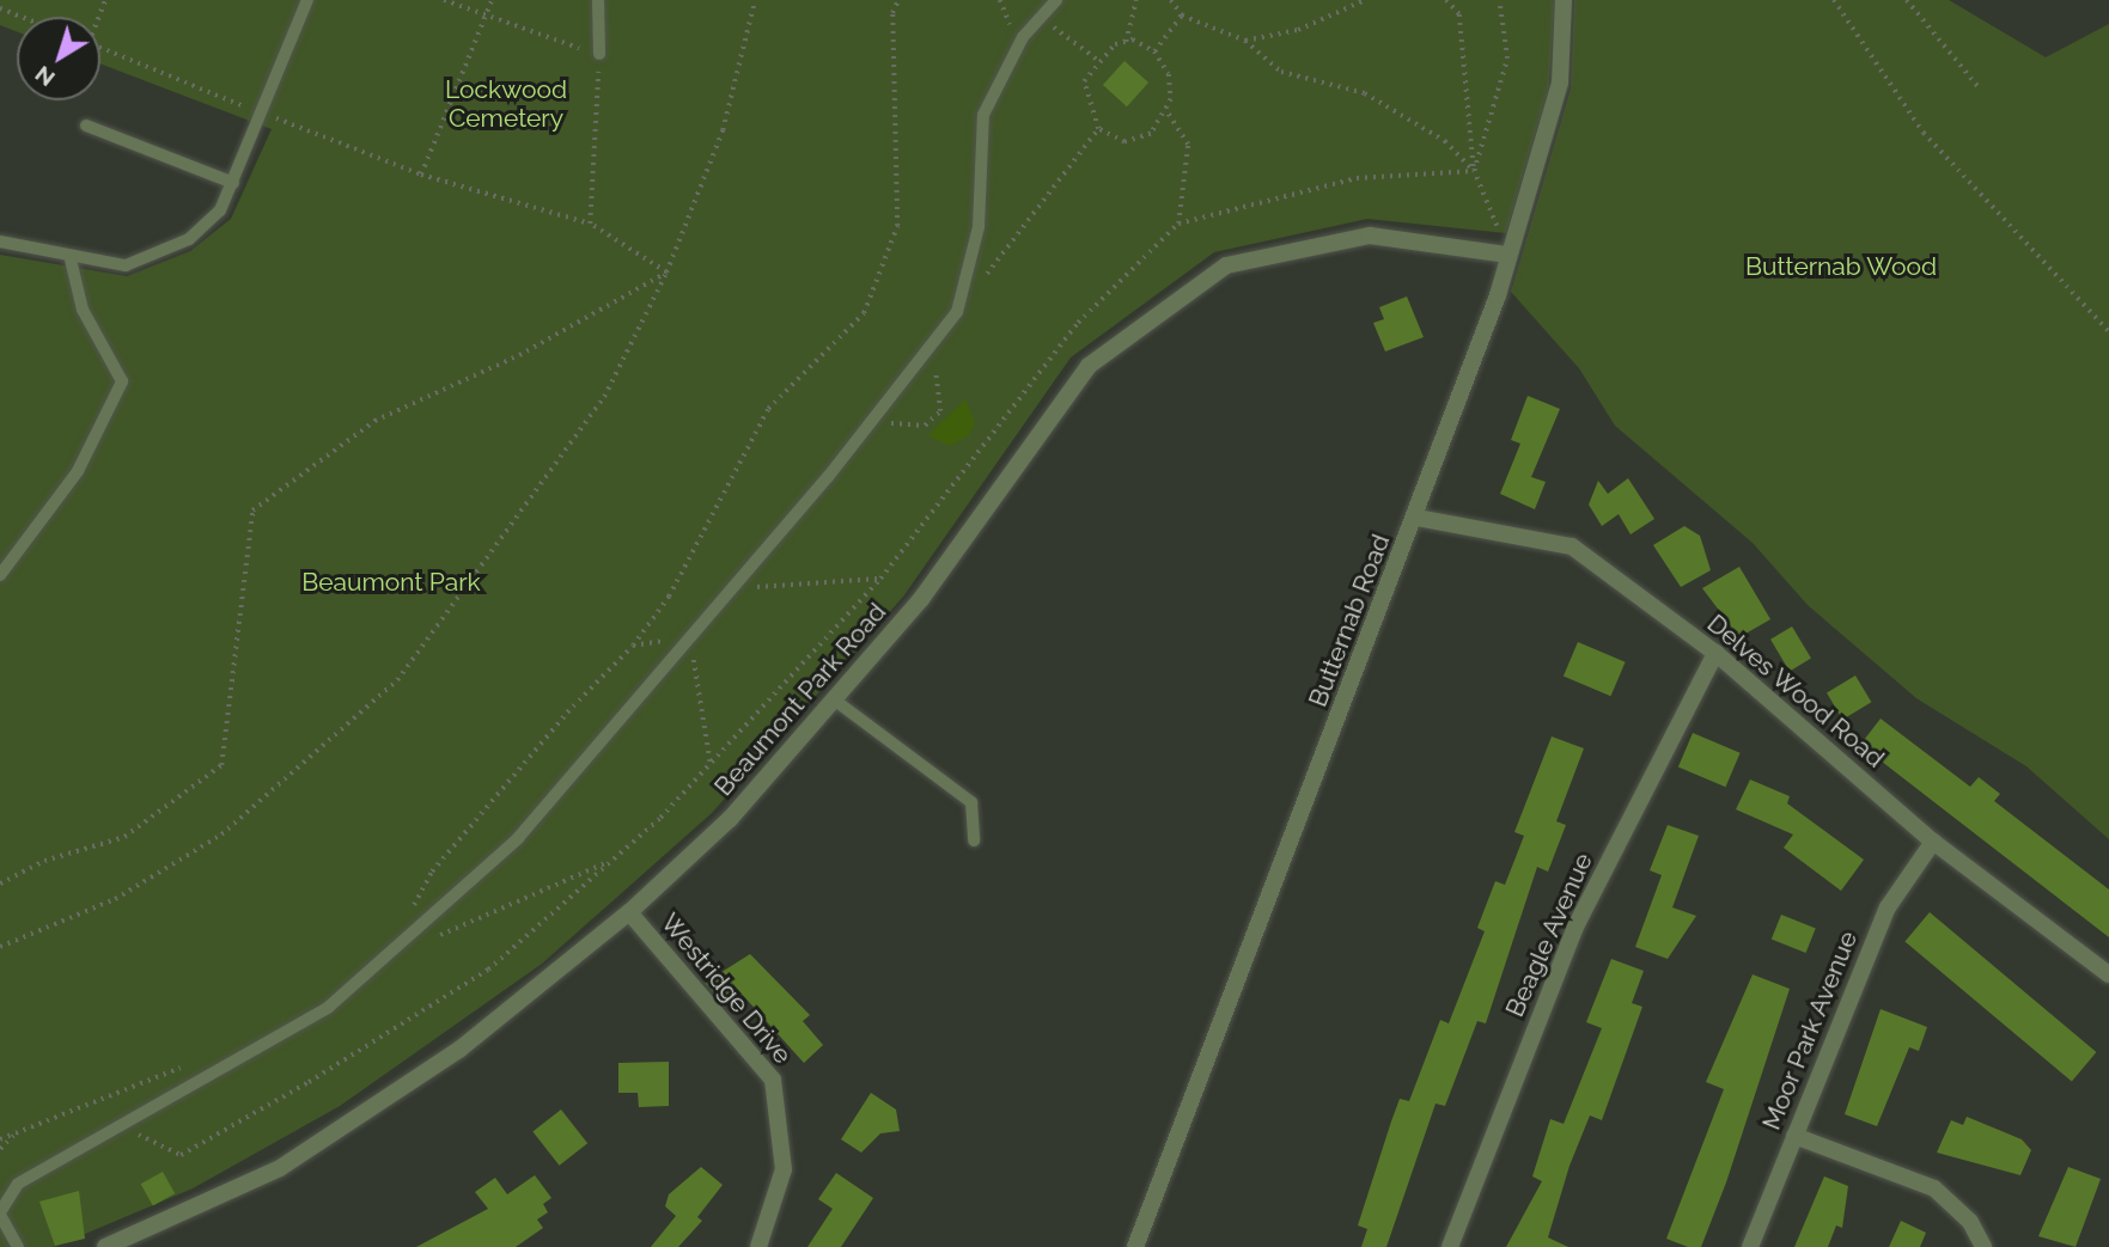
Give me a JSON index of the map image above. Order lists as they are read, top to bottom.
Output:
{
  "streets": {
    "street": [
      "Butternab Road",
      "Delves Wood Road",
      "Beaumont Park Road",
      "Beagle Avenue",
      "Westridge Drive",
      "Moor Park Avenue"
    ]
  },
  "crossings": [
    ["Butternab Road", "Delves Wood Road"],
    ["Butternab Road", "Beaumont Park Road"],
    ["Delves Wood Road", "Beagle Avenue"],
    ["Delves Wood Road", "Moor Park Avenue"],
    ["Beaumont Park Road", "Westridge Drive"]
  ],
  "parks": ["Lockwood Cemetery", "Butternab Wood", "Beaumont Park"],
  "north": "bottom left"
}
